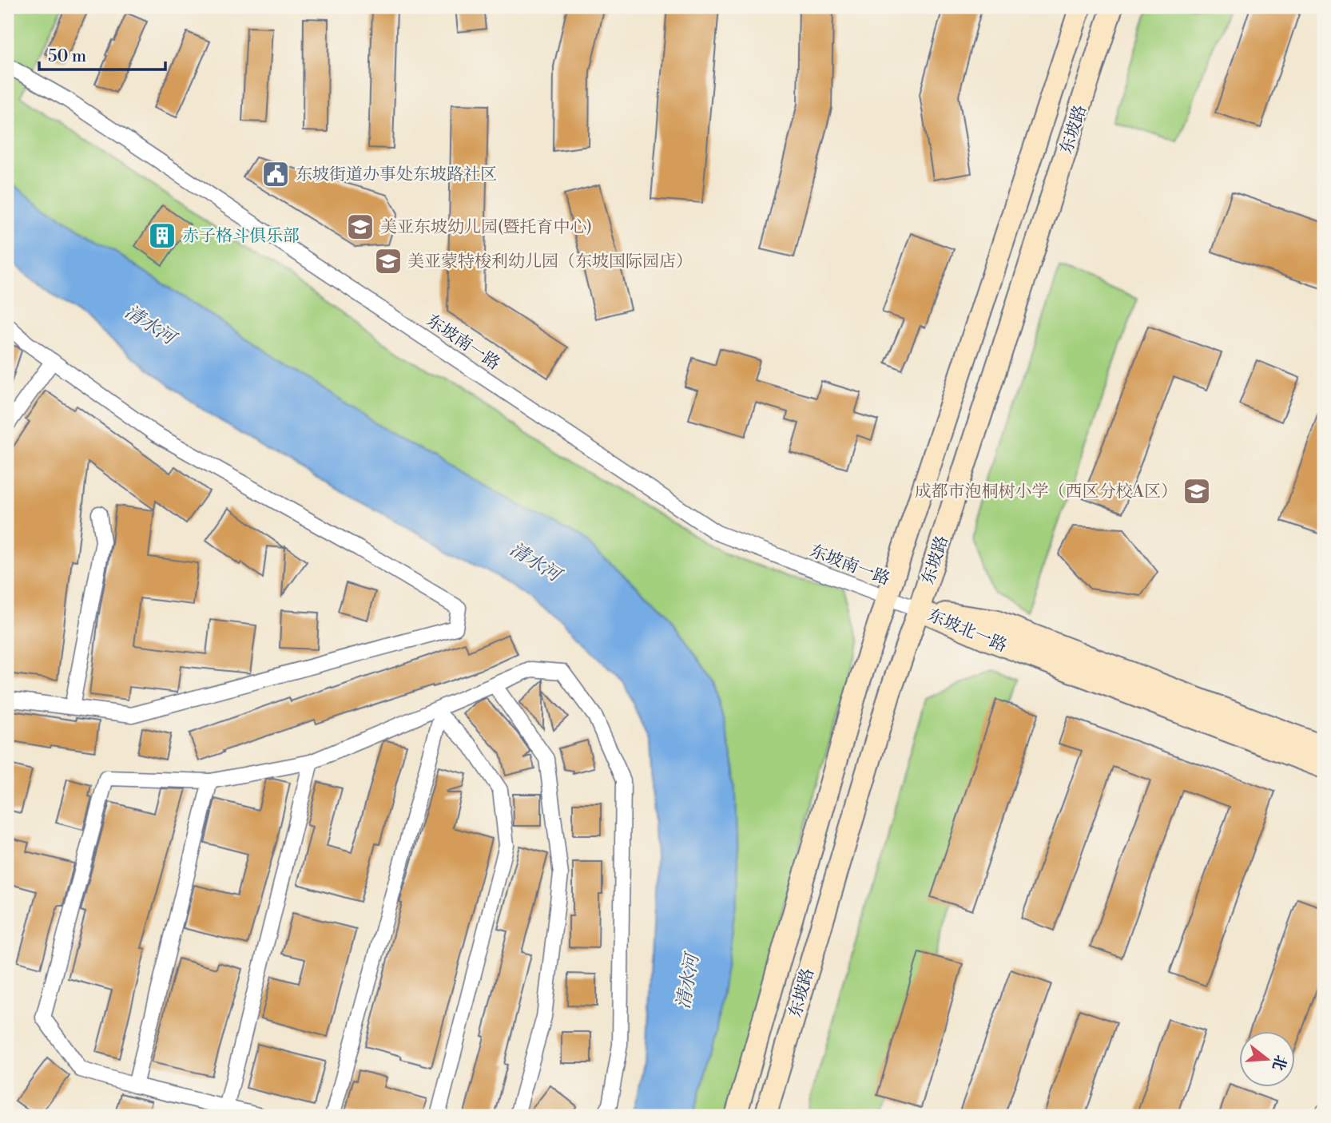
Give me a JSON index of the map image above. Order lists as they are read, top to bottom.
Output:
{
  "streets": {
    "main road": ["东坡路", "东坡北一路"],
    "street": ["东坡南一路"]
  },
  "crossings": [
    ["东坡路", "东坡南一路"],
    ["东坡路", "东坡北一路"],
    ["东坡南一路", "东坡北一路"]
  ],
  "water": ["清水河"],
  "places": {
    "public building": ["东坡街道办事处东坡路社区"],
    "school or university": ["美亚东坡幼儿园(暨托育中心)", "美亚蒙特梭利幼儿园（东坡国际园店）", "成都市泡桐树小学（西区分校A区）"],
    "building": ["赤子格斗俱乐部"]
  },
  "scale_bar": "50 m",
  "north": "right"
}
